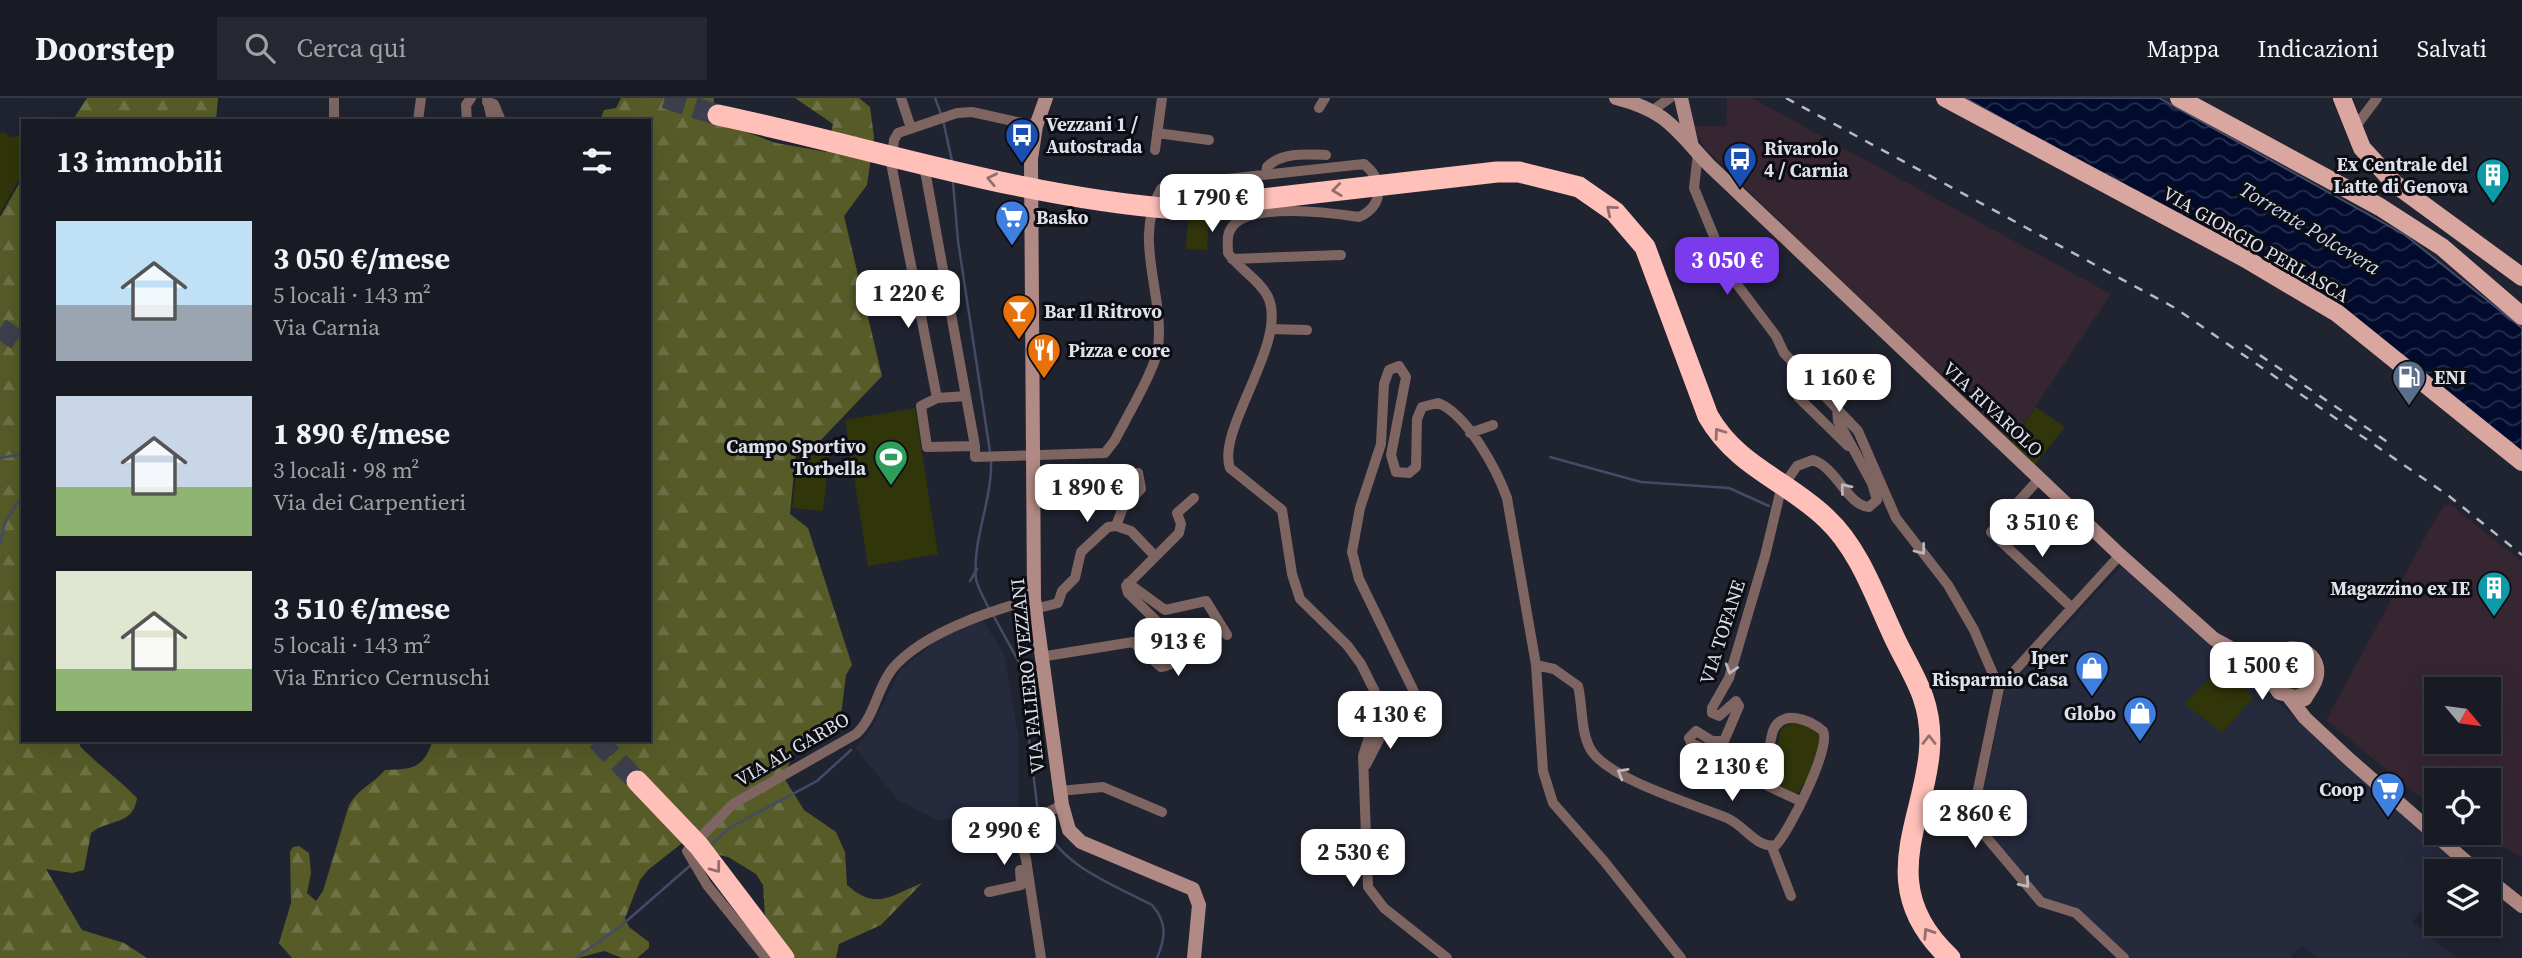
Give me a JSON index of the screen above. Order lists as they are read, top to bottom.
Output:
{
  "streets": {
    "main road": ["VIA GIORGIO PERLASCA", "VIA RIVAROLO", "VIA FALIERO VEZZANI"],
    "street": ["VIA TOFANE", "VIA AL GARBO"]
  },
  "crossings": [
    ["VIA FALIERO VEZZANI", "VIA AL GARBO"]
  ],
  "water": ["Torrente Polcevera"],
  "places": {
    "bus stop": ["Vezzani 1 / Autostrada", "Rivarolo 4 / Carnia"],
    "building": ["Ex Centrale del Latte di Genova", "Magazzino ex IE"],
    "supermarket": ["Basko", "Coop"],
    "bar": ["Bar Il Ritrovo"],
    "restaurant": ["Pizza e core"],
    "fuel station": ["ENI"],
    "sports": ["Campo Sportivo Torbella"],
    "shop": ["Iper Risparmio Casa", "Globo"]
  },
  "north": "bottom right",
  "page": {
    "header": "Doorstep",
    "search": "Cerca qui",
    "nav": ["Mappa", "Indicazioni", "Salvati"],
    "heading": "13 immobili",
    "price": [
      "1 790 €",
      "3 050 €",
      "1 220 €",
      "1 160 €",
      "1 890 €",
      "3 510 €",
      "913 €",
      "1 500 €",
      "4 130 €",
      "2 130 €",
      "2 860 €",
      "2 990 €",
      "2 530 €"
    ],
    "list": [
      {
        "name": "3 050 €/mese",
        "note": "5 locali · 143 m² · Via Carnia"
      },
      {
        "name": "1 890 €/mese",
        "note": "3 locali · 98 m² · Via dei Carpentieri"
      },
      {
        "name": "3 510 €/mese",
        "note": "5 locali · 143 m² · Via Enrico Cernuschi"
      }
    ]
  }
}
